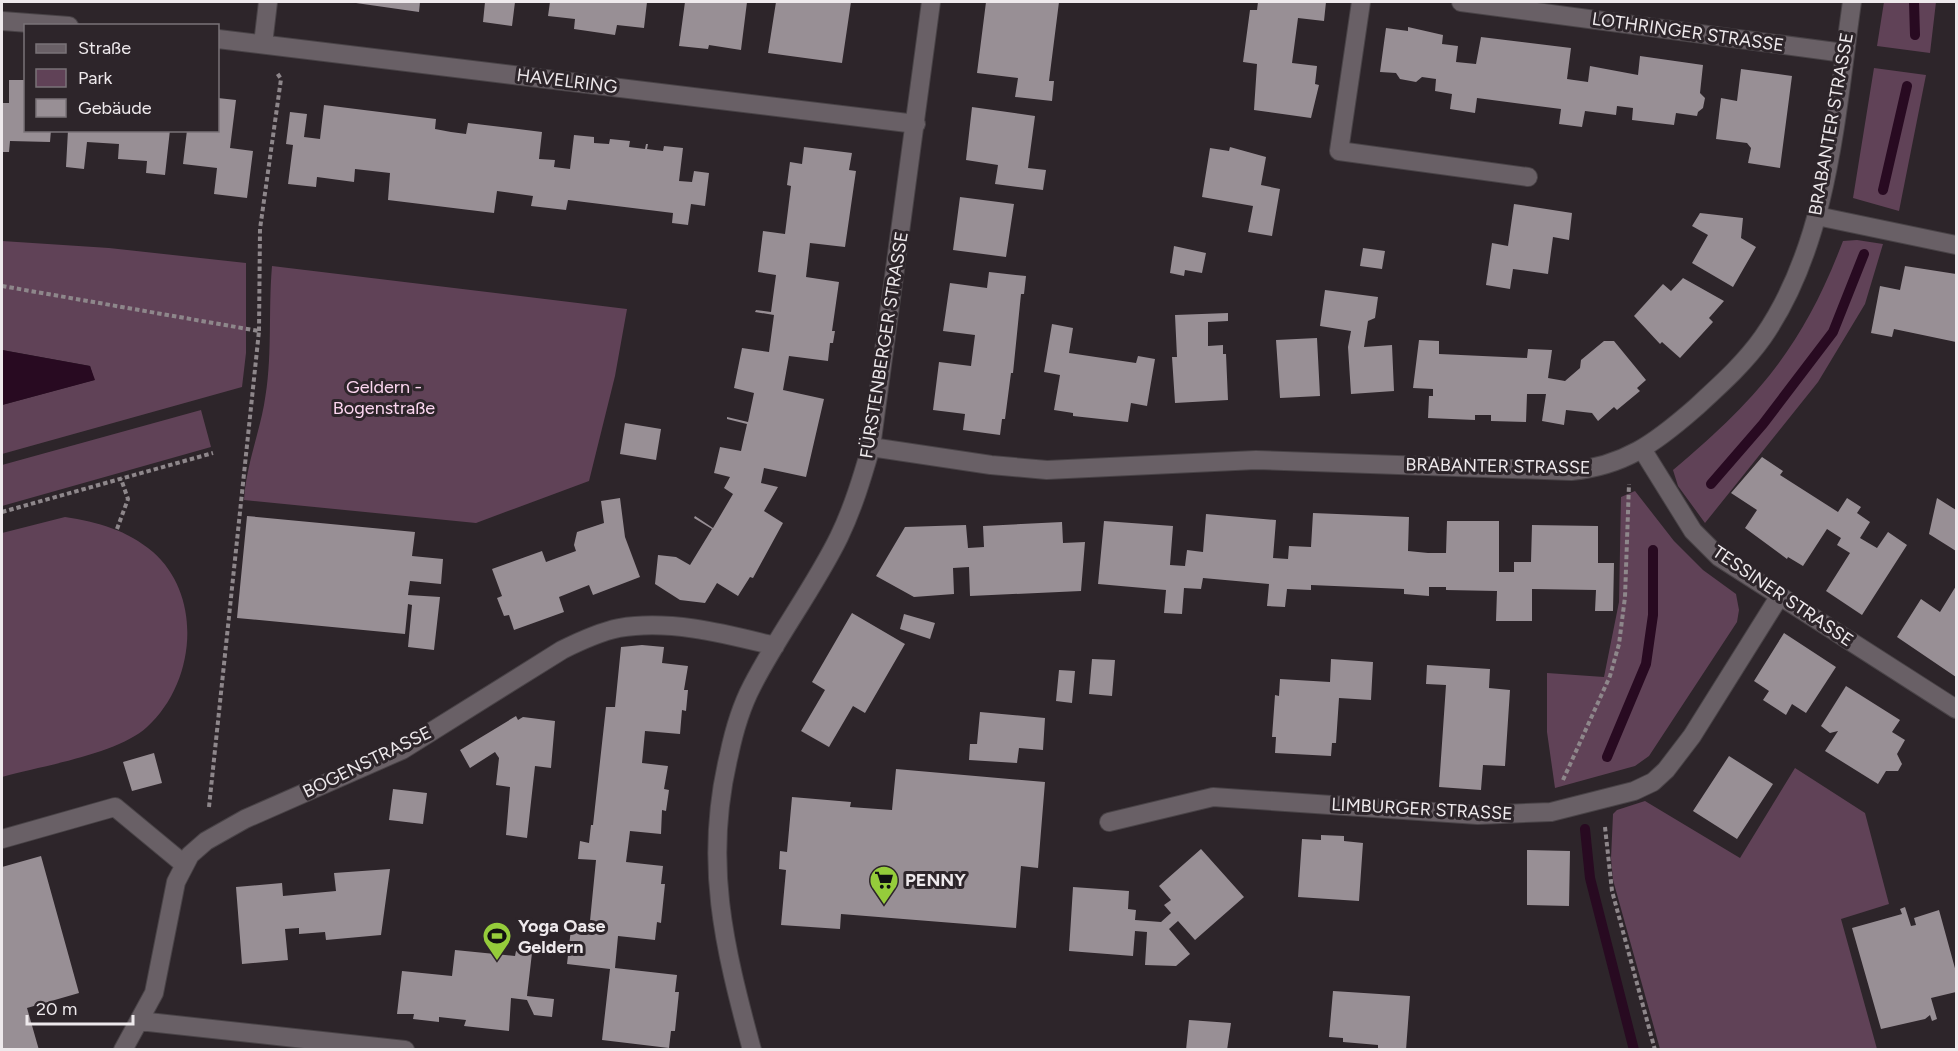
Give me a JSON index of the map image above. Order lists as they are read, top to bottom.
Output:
{
  "streets": {
    "street": [
      "LOTHRINGER STRASSE",
      "HAVELRING",
      "BRABANTER STRASSE",
      "FÜRSTENBERGER STRASSE",
      "TESSINER STRASSE",
      "BOGENSTRASSE",
      "LIMBURGER STRASSE"
    ]
  },
  "crossings": [
    ["LOTHRINGER STRASSE", "BRABANTER STRASSE"],
    ["HAVELRING", "FÜRSTENBERGER STRASSE"],
    ["BRABANTER STRASSE", "FÜRSTENBERGER STRASSE"],
    ["BRABANTER STRASSE", "TESSINER STRASSE"],
    ["FÜRSTENBERGER STRASSE", "BOGENSTRASSE"],
    ["TESSINER STRASSE", "LIMBURGER STRASSE"]
  ],
  "parks": ["Geldern - Bogenstraße"],
  "places": {
    "supermarket": ["PENNY"],
    "sports": ["Yoga Oase Geldern"]
  },
  "legend": ["Straße", "Park", "Gebäude"],
  "scale_bar": "20 m"
}
